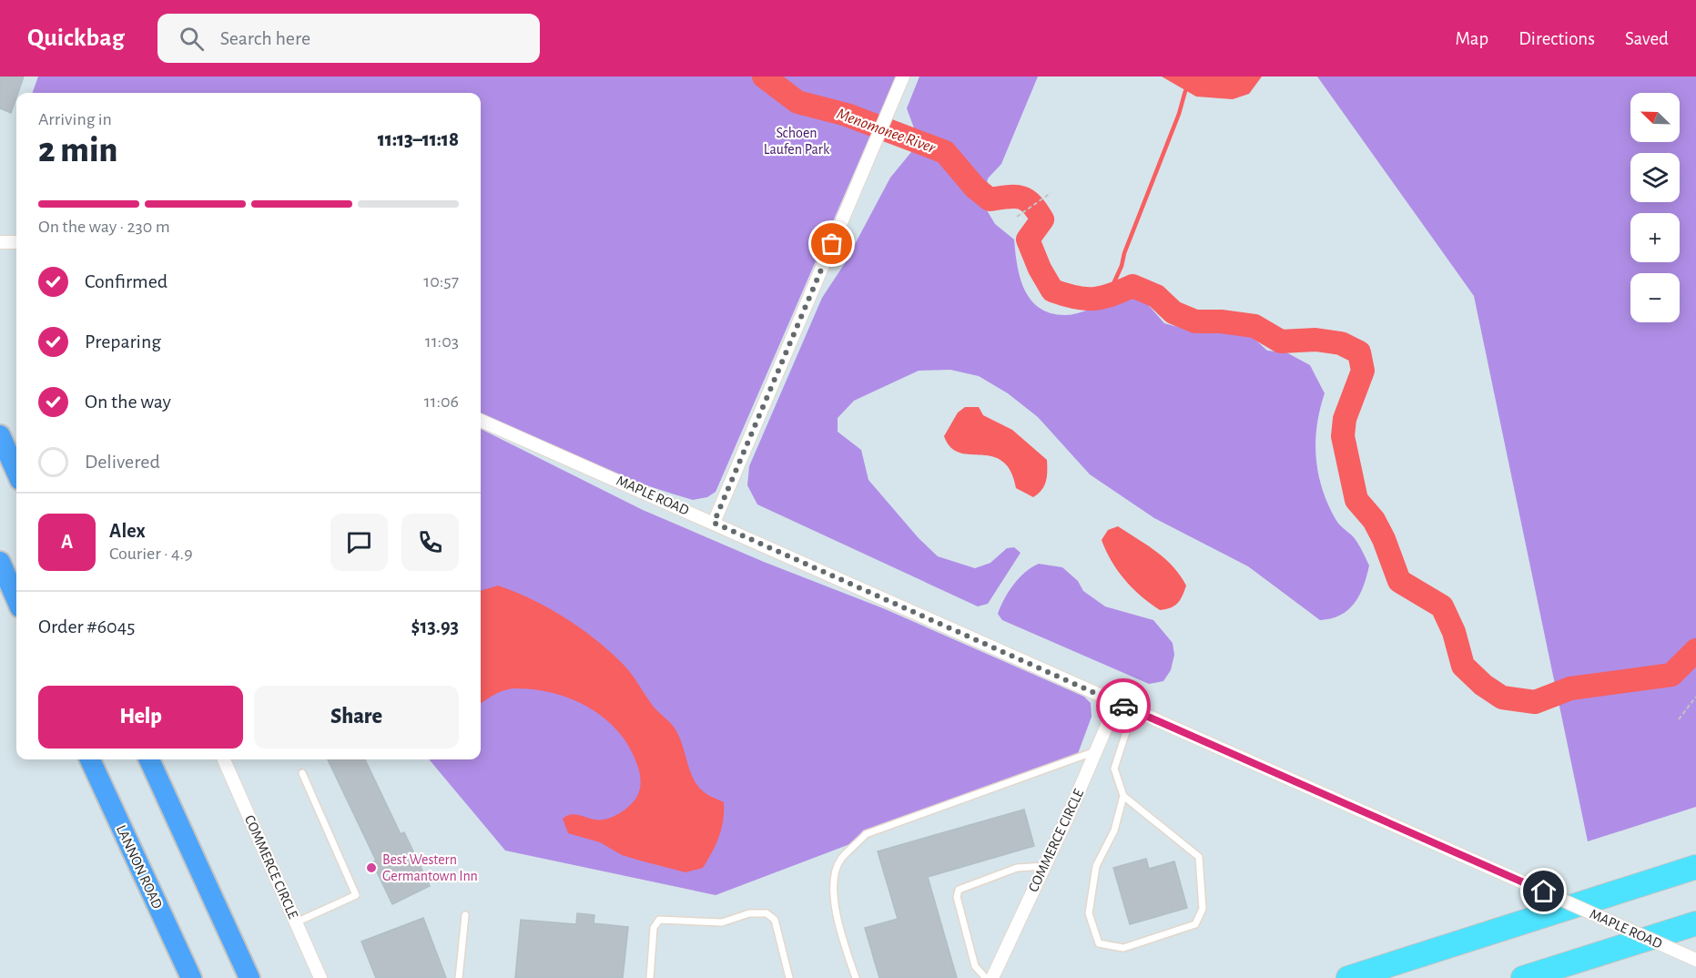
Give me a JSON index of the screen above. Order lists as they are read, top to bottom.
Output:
{
  "streets": {
    "main road": ["LANNON ROAD"],
    "street": ["MAPLE ROAD", "COMMERCE CIRCLE"]
  },
  "crossings": [
    ["MAPLE ROAD", "COMMERCE CIRCLE"]
  ],
  "water": ["Menomonee River"],
  "parks": ["Schoen Laufen Park"],
  "places": ["Best Western Germantown Inn"],
  "north": "top left",
  "page": {
    "header": "Quickbag",
    "search": "Search here",
    "nav": ["Map", "Directions", "Saved"],
    "map_buttons": ["+", "−"],
    "heading": ["2 min", "Arriving in", "11:13–11:18"],
    "panel": [
      "Alex",
      "Courier · 4.9",
      "Order #6045",
      "$13.93"
    ],
    "bar": "On the way · 230 m",
    "list": [
      ["Confirmed", "10:57"],
      ["Preparing", "11:03"],
      ["On the way", "11:06"],
      "Delivered"
    ],
    "round": "A",
    "buttons": ["Help", "Share"]
  }
}
